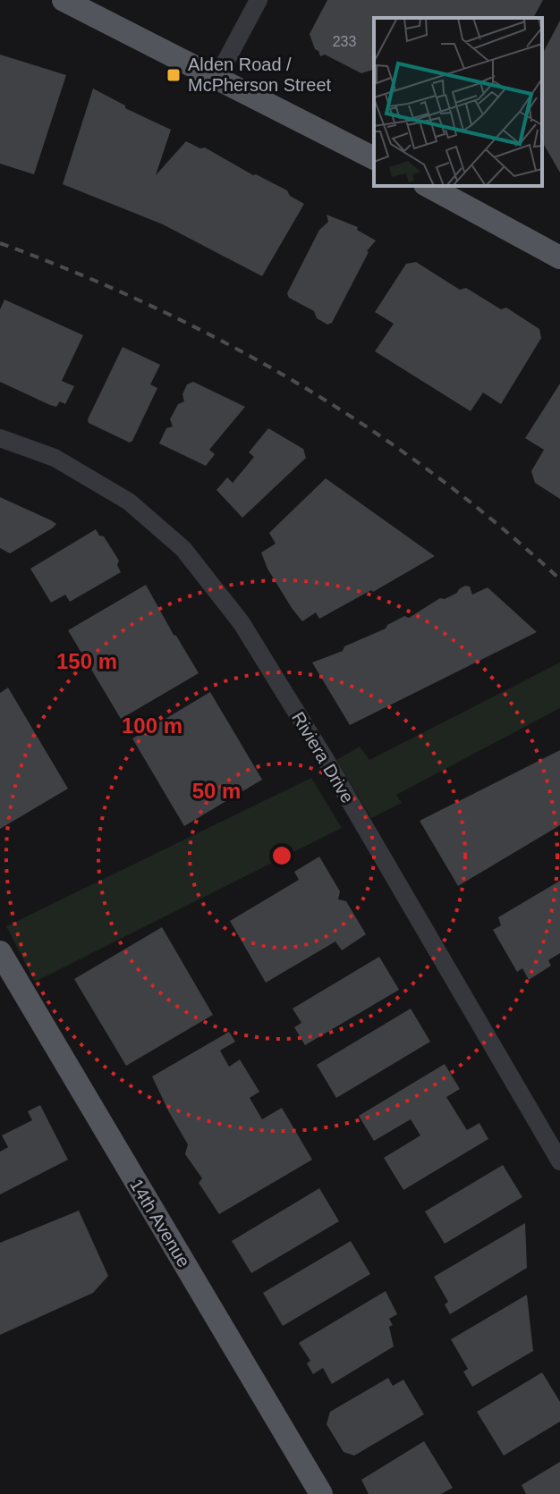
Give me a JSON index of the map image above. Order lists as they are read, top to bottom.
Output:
{
  "streets": {
    "main road": ["14th Avenue"],
    "street": ["Riviera Drive"]
  },
  "places": {
    "transit": ["Alden Road / McPherson Street"]
  },
  "house_numbers": ["233"],
  "rings": ["150 m", "100 m", "50 m"]
}
